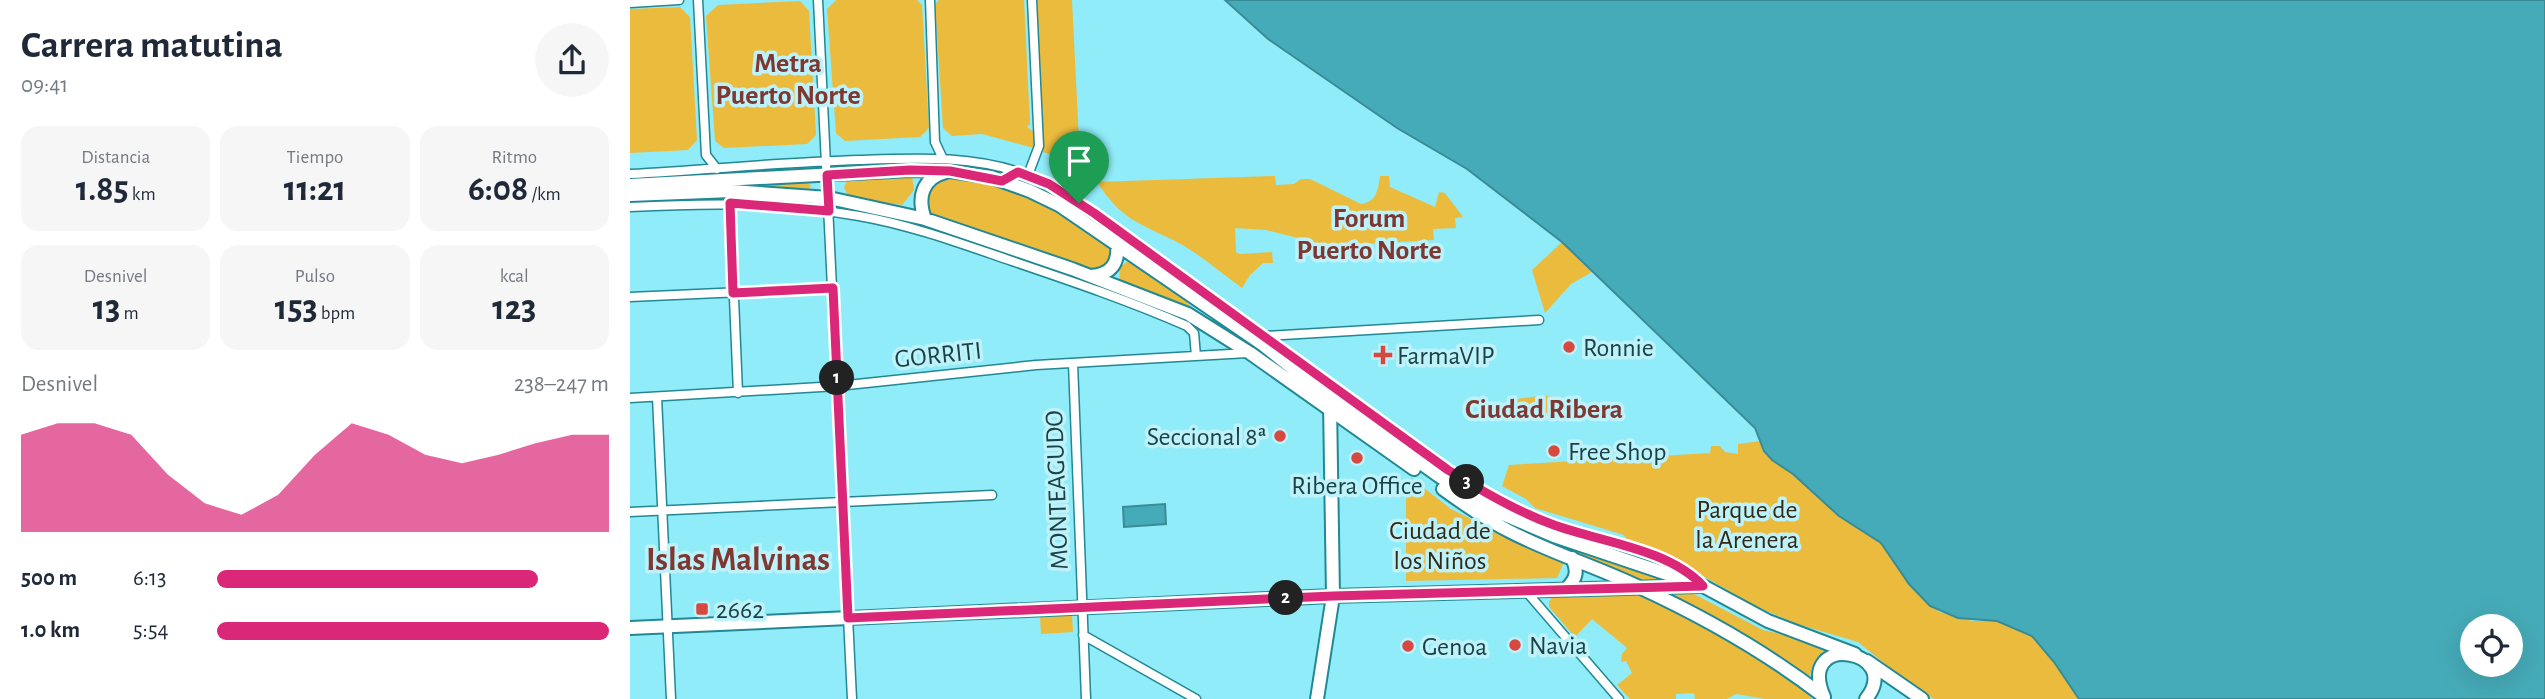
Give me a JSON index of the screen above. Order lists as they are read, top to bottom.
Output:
{
  "streets": {
    "street": ["GORRITI", "MONTEAGUDO"]
  },
  "crossings": [
    ["GORRITI", "MONTEAGUDO"]
  ],
  "districts": [
    "Metra Puerto Norte",
    "Forum Puerto Norte",
    "Ciudad Ribera",
    "Islas Malvinas"
  ],
  "parks": ["Parque de la Arenera", "Ciudad de los Niños"],
  "places": {
    "other": [
      "Ronnie",
      "Seccional 8ª",
      "Free Shop",
      "Ribera Office",
      "Navia",
      "Genoa"
    ],
    "health": ["FarmaVIP"],
    "transit": ["2662"]
  },
  "page": {
    "heading": ["Carrera matutina", "09:41"],
    "stats": [
      ["Distancia", "1.85 km"],
      ["Tiempo", "11:21"],
      ["Ritmo", "6:08 /km"],
      ["Desnivel", "13 m"],
      ["Pulso", "153 bpm"],
      ["kcal", "123"]
    ],
    "chart": ["Desnivel", "238–247 m"],
    "pins": ["1", "3", "2"],
    "list": [
      {
        "name": "500 m",
        "note": "6:13"
      },
      {
        "name": "1.0 km",
        "note": "5:54"
      }
    ]
  }
}
